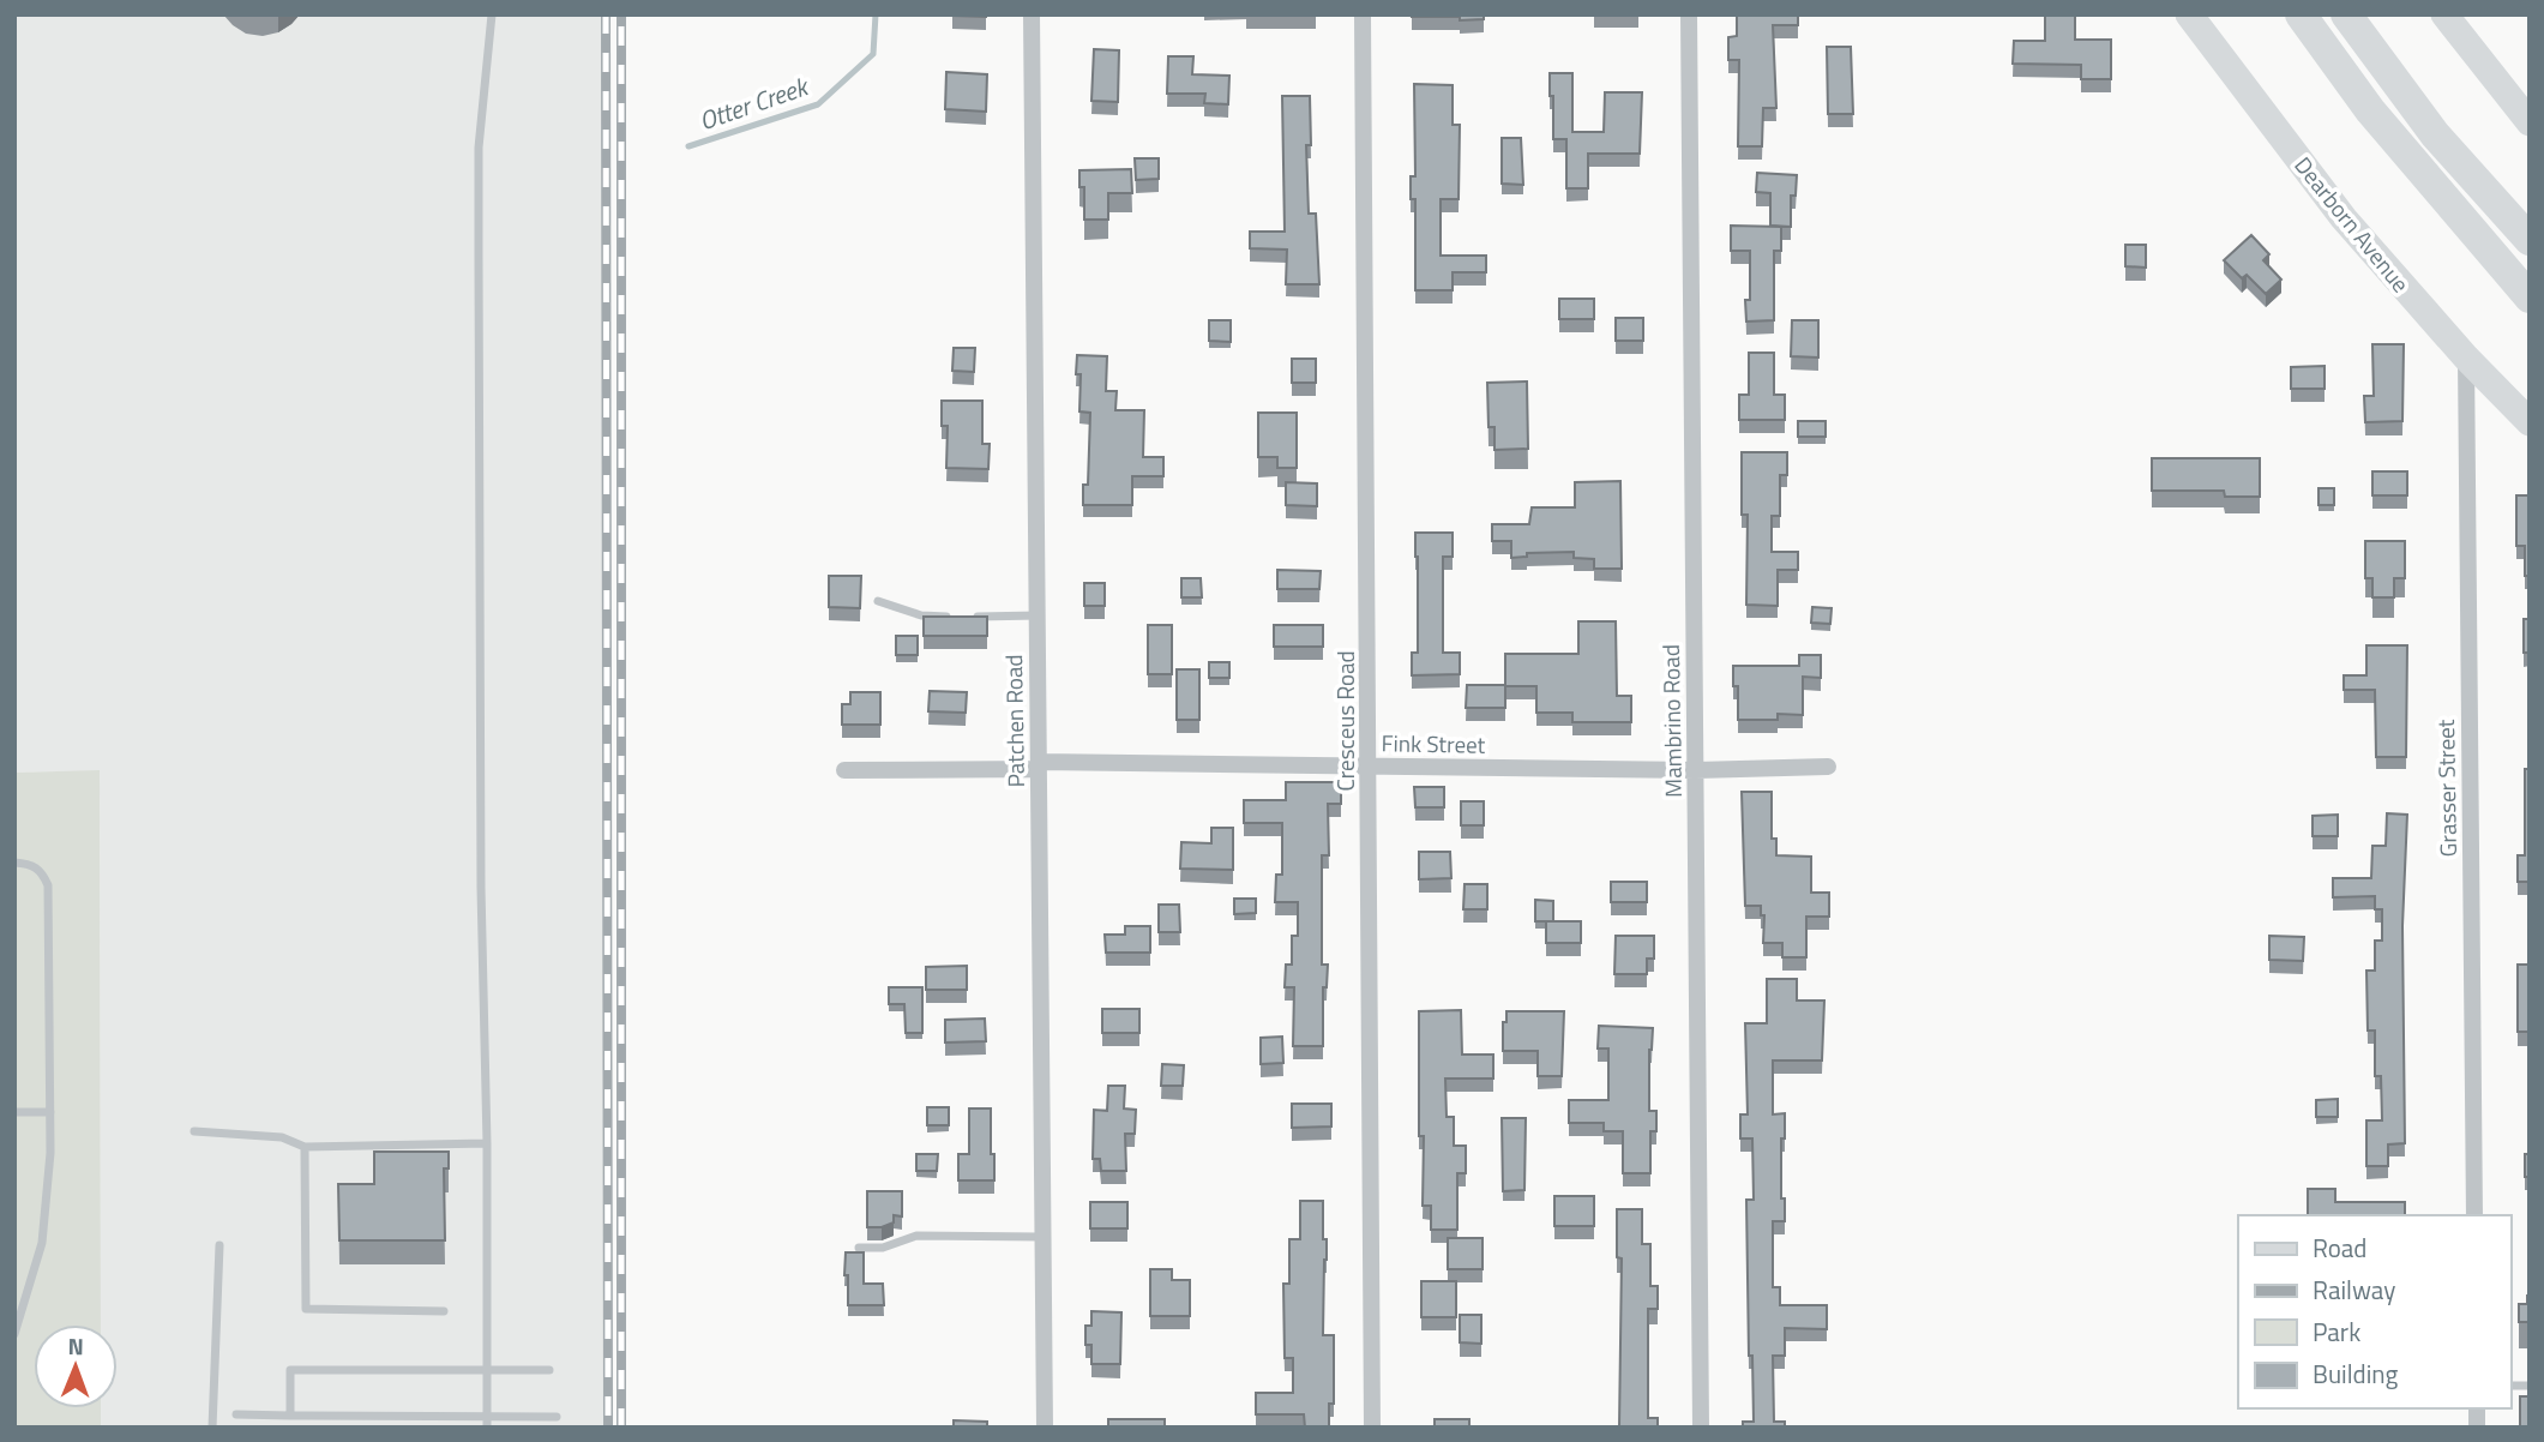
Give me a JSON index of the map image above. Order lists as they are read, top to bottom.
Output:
{
  "streets": {
    "main road": ["Dearborn Avenue"],
    "street": [
      "Patchen Road",
      "Cresceus Road",
      "Mambrino Road",
      "Fink Street",
      "Grasser Street"
    ]
  },
  "crossings": [
    ["Dearborn Avenue", "Grasser Street"],
    ["Patchen Road", "Fink Street"],
    ["Cresceus Road", "Fink Street"],
    ["Mambrino Road", "Fink Street"]
  ],
  "water": ["Otter Creek"],
  "legend": [
    "Road",
    "Railway",
    "Park",
    "Building"
  ],
  "north": "top"
}
